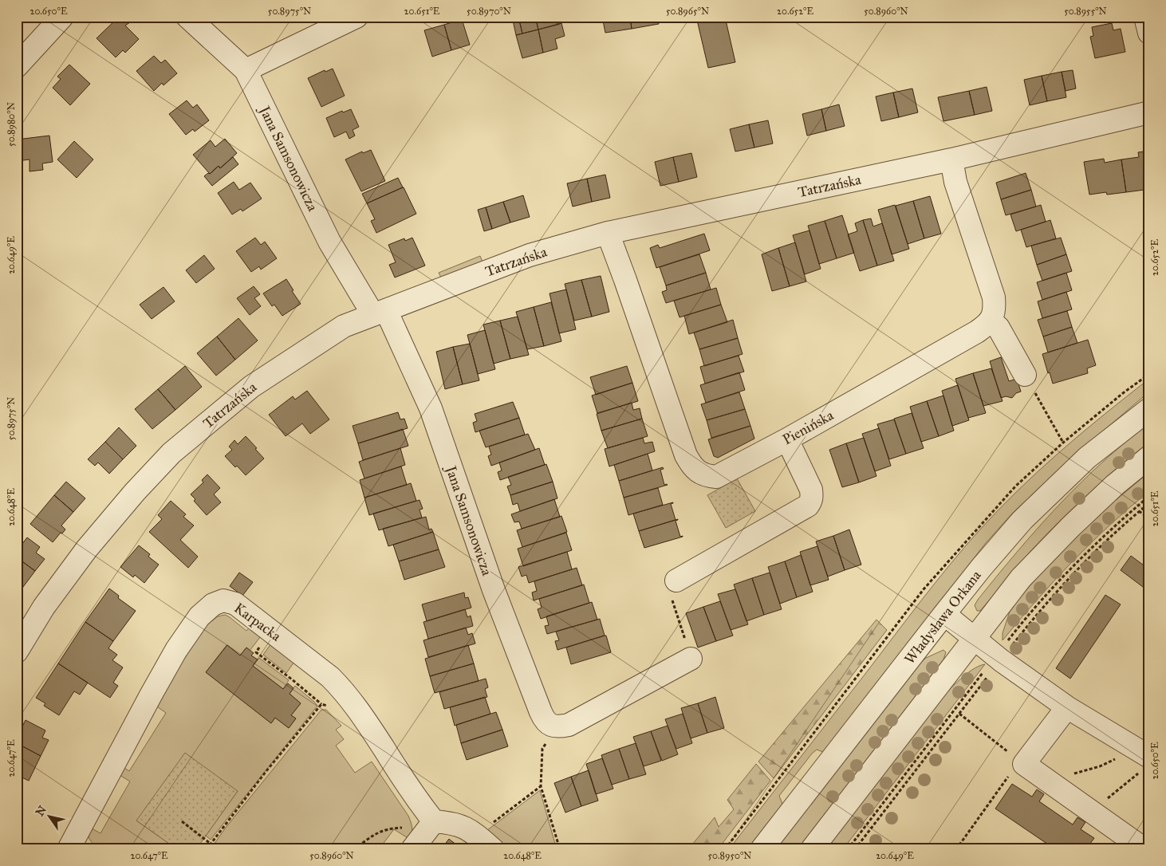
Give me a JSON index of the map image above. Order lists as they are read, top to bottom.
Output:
{
  "streets": {
    "street": [
      "Jana Samsonowicza",
      "Tatrzańska",
      "Pienińska",
      "Władysława Orkana",
      "Karpacka"
    ]
  },
  "crossings": [
    ["Jana Samsonowicza", "Tatrzańska"],
    ["Tatrzańska", "Pienińska"]
  ],
  "north": "top left",
  "coordinates": [
    "20.650°E",
    "50.8975°N",
    "20.651°E",
    "50.8970°N",
    "50.8965°N",
    "20.652°E",
    "50.8960°N",
    "50.8955°N",
    "50.8980°N",
    "20.649°E",
    "20.648°E",
    "20.647°E",
    "50.8950°N"
  ]
}
